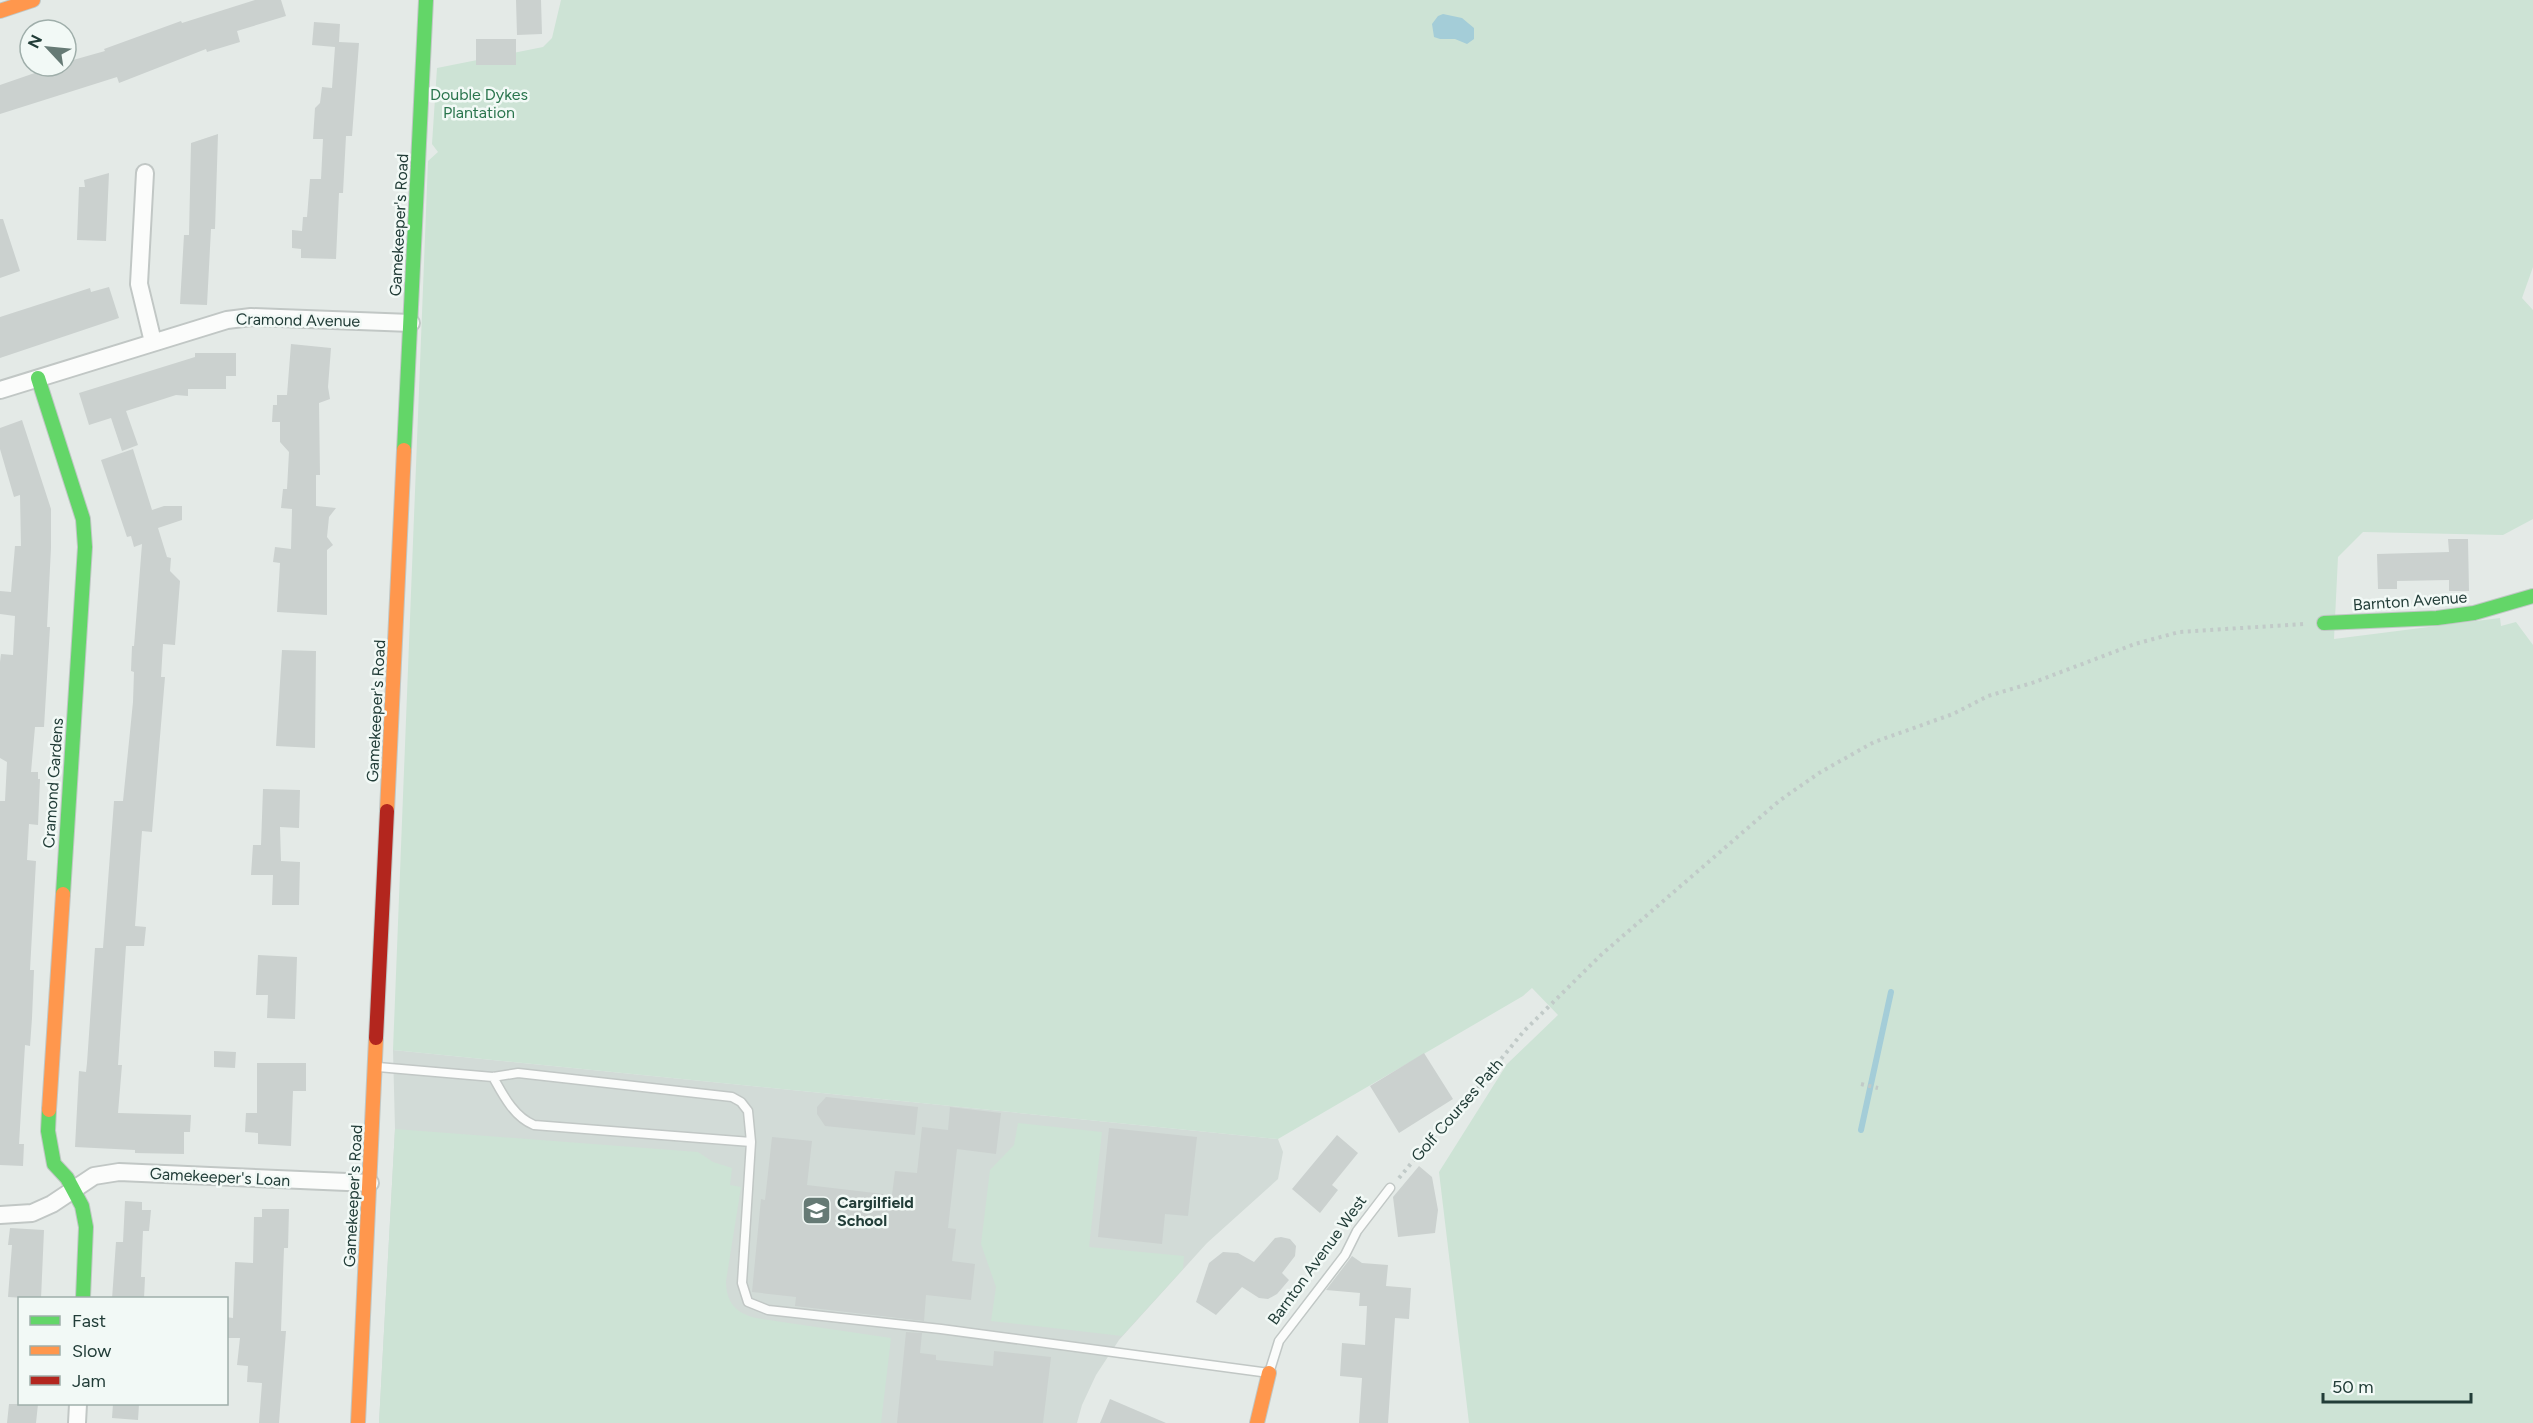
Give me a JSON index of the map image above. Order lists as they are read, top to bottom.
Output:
{
  "streets": {
    "street": [
      "Gamekeeper's Road",
      "Cramond Avenue",
      "Barnton Avenue",
      "Cramond Gardens",
      "Gamekeeper's Loan",
      "Barnton Avenue West"
    ],
    "path": ["Golf Courses Path"]
  },
  "crossings": [
    ["Gamekeeper's Road", "Cramond Avenue"],
    ["Gamekeeper's Road", "Gamekeeper's Loan"],
    ["Cramond Avenue", "Cramond Gardens"],
    ["Barnton Avenue", "Golf Courses Path"],
    ["Cramond Gardens", "Gamekeeper's Loan"],
    ["Golf Courses Path", "Barnton Avenue West"]
  ],
  "parks": ["Double Dykes Plantation"],
  "places": {
    "school or university": ["Cargilfield School"]
  },
  "legend": ["Fast", "Slow", "Jam"],
  "scale_bar": "50 m",
  "north": "top left"
}
